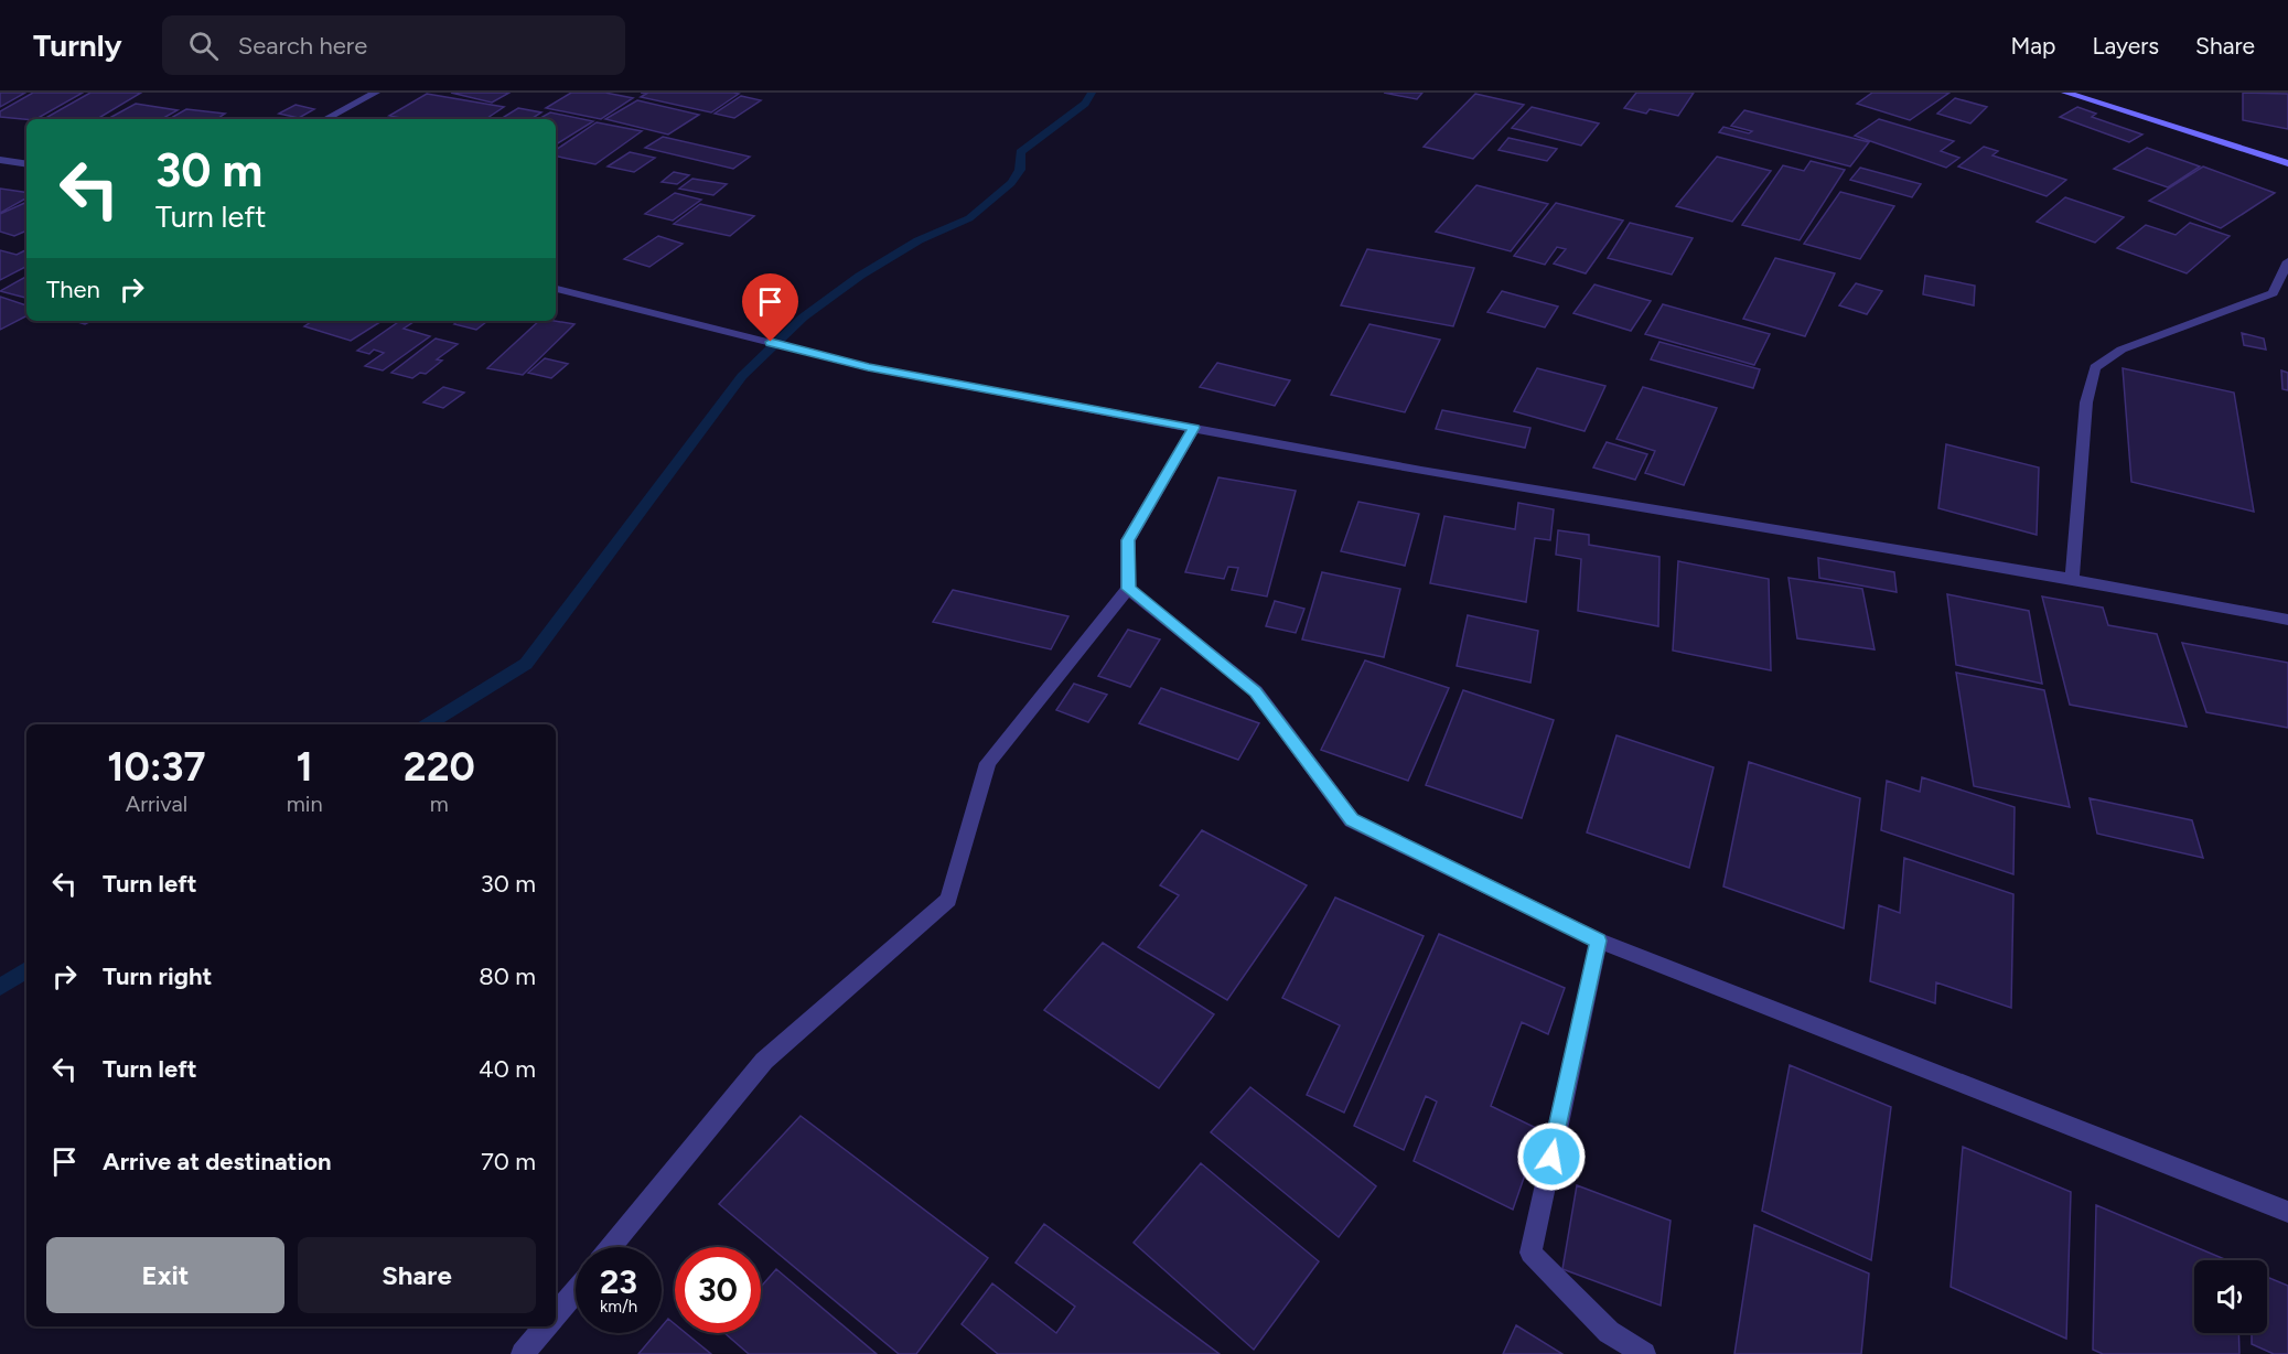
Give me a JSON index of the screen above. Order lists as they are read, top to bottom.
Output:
{
  "page": {
    "header": "Turnly",
    "search": "Search here",
    "nav": ["Map", "Layers", "Share"],
    "turn": ["30 m", "Turn left"],
    "then": "Then",
    "eta": [
      "10:37",
      "Arrival",
      "1",
      "min",
      "220",
      "m"
    ],
    "list": [
      {
        "name": "Turn left",
        "value": "30 m"
      },
      {
        "name": "Turn right",
        "value": "80 m"
      },
      {
        "name": "Turn left",
        "value": "40 m"
      },
      {
        "name": "Arrive at destination",
        "value": "70 m"
      }
    ],
    "buttons": ["Exit", "Share"],
    "speed": "23 km/h",
    "limit": "30"
  }
}
